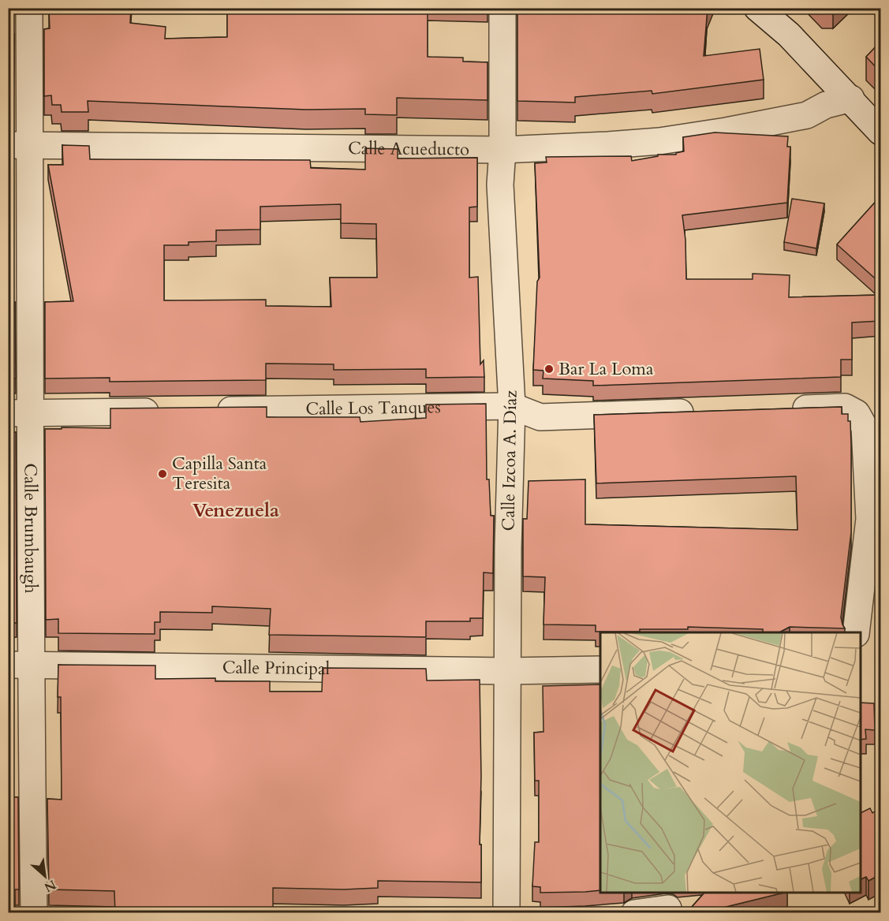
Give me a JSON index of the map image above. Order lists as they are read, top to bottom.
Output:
{
  "streets": {
    "street": [
      "Calle Acueducto",
      "Calle Los Tanques",
      "Calle Izcoa A. Díaz",
      "Calle Brumbaugh",
      "Calle Principal"
    ]
  },
  "crossings": [
    ["Calle Acueducto", "Calle Izcoa A. Díaz"],
    ["Calle Acueducto", "Calle Brumbaugh"],
    ["Calle Los Tanques", "Calle Izcoa A. Díaz"],
    ["Calle Izcoa A. Díaz", "Calle Principal"],
    ["Calle Brumbaugh", "Calle Principal"]
  ],
  "districts": ["Venezuela"],
  "places": ["Bar La Loma", "Capilla Santa Teresita"],
  "north": "bottom right"
}
